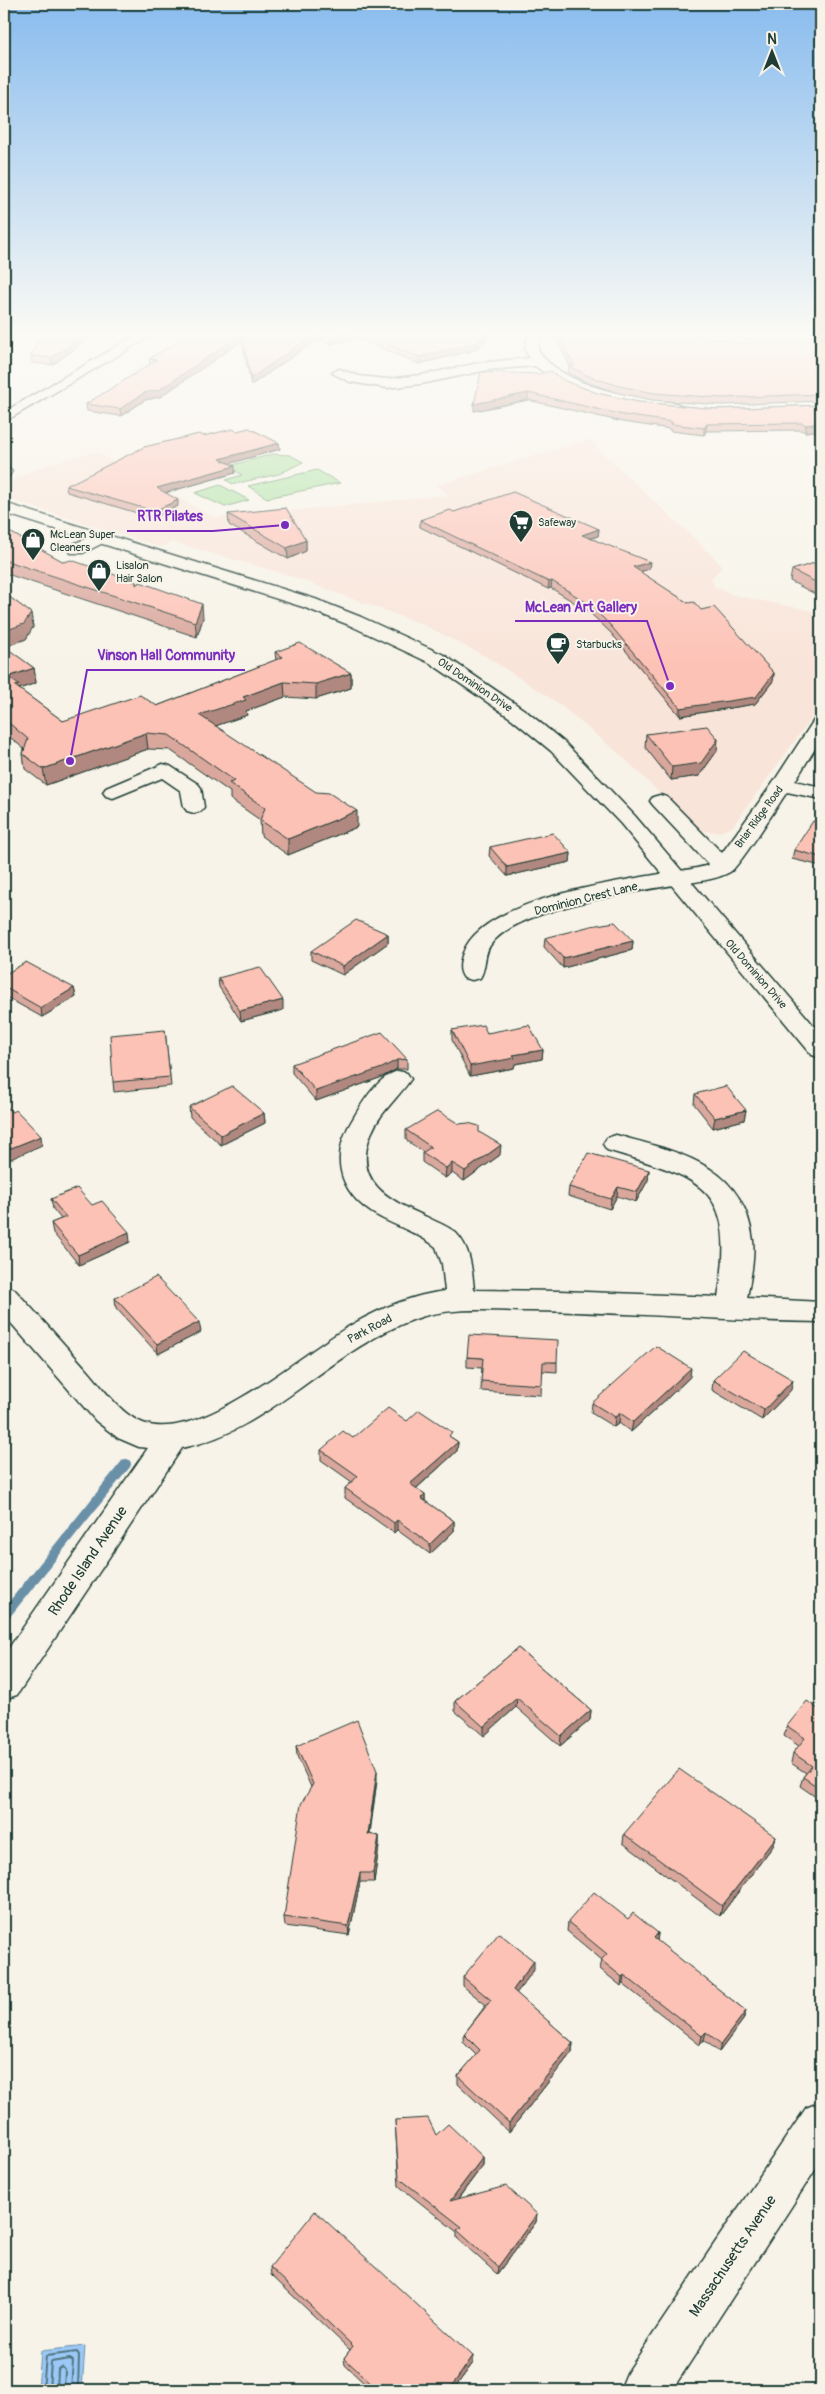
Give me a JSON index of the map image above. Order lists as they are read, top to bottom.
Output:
{
  "streets": {
    "street": [
      "Old Dominion Drive",
      "Briar Ridge Road",
      "Dominion Crest Lane",
      "Park Road",
      "Rhode Island Avenue",
      "Massachusetts Avenue"
    ]
  },
  "crossings": [
    ["Old Dominion Drive", "Dominion Crest Lane"],
    ["Park Road", "Rhode Island Avenue"]
  ],
  "places": {
    "other": ["RTR Pilates", "McLean Art Gallery", "Vinson Hall Community"],
    "supermarket": ["Safeway"],
    "shop": ["McLean Super Cleaners", "Lisalon Hair Salon"],
    "cafe": ["Starbucks"]
  },
  "north": "top"
}
